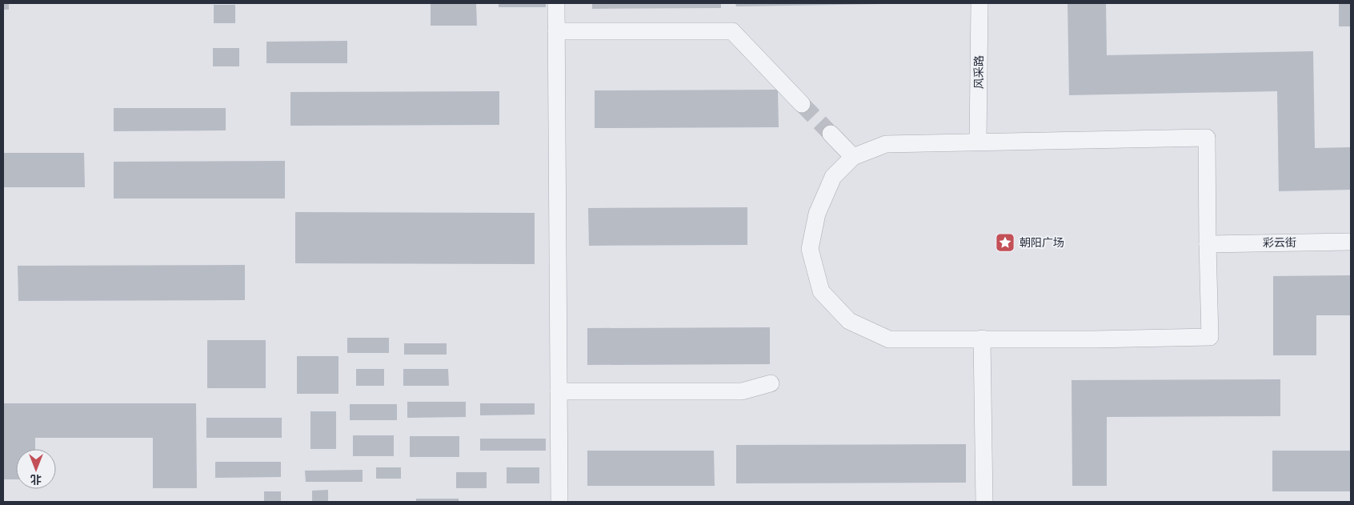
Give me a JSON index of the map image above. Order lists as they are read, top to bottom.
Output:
{
  "streets": {
    "street": ["风采路", "彩云街"]
  },
  "places": {
    "place": ["朝阳广场"]
  },
  "north": "bottom"
}
